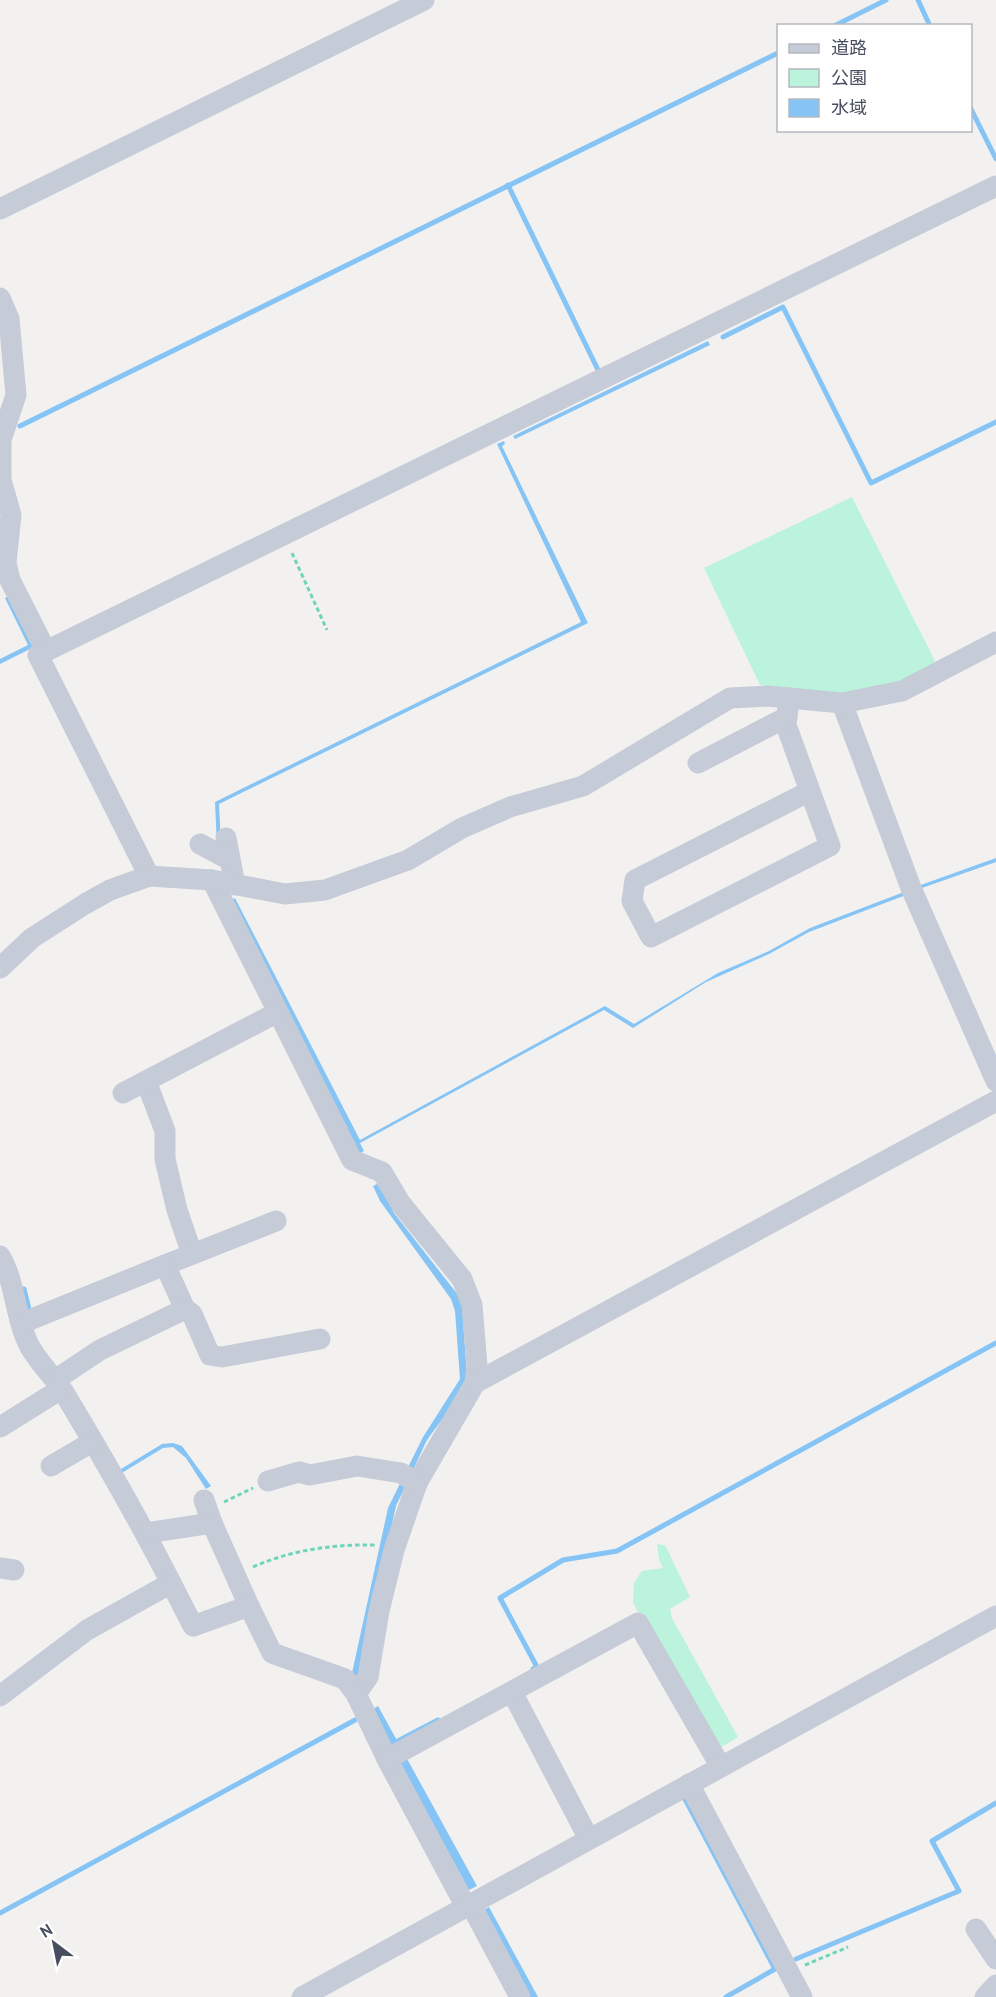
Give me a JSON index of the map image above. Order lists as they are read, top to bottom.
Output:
{
  "legend": ["道路", "公園", "水域"],
  "north": "top left"
}
